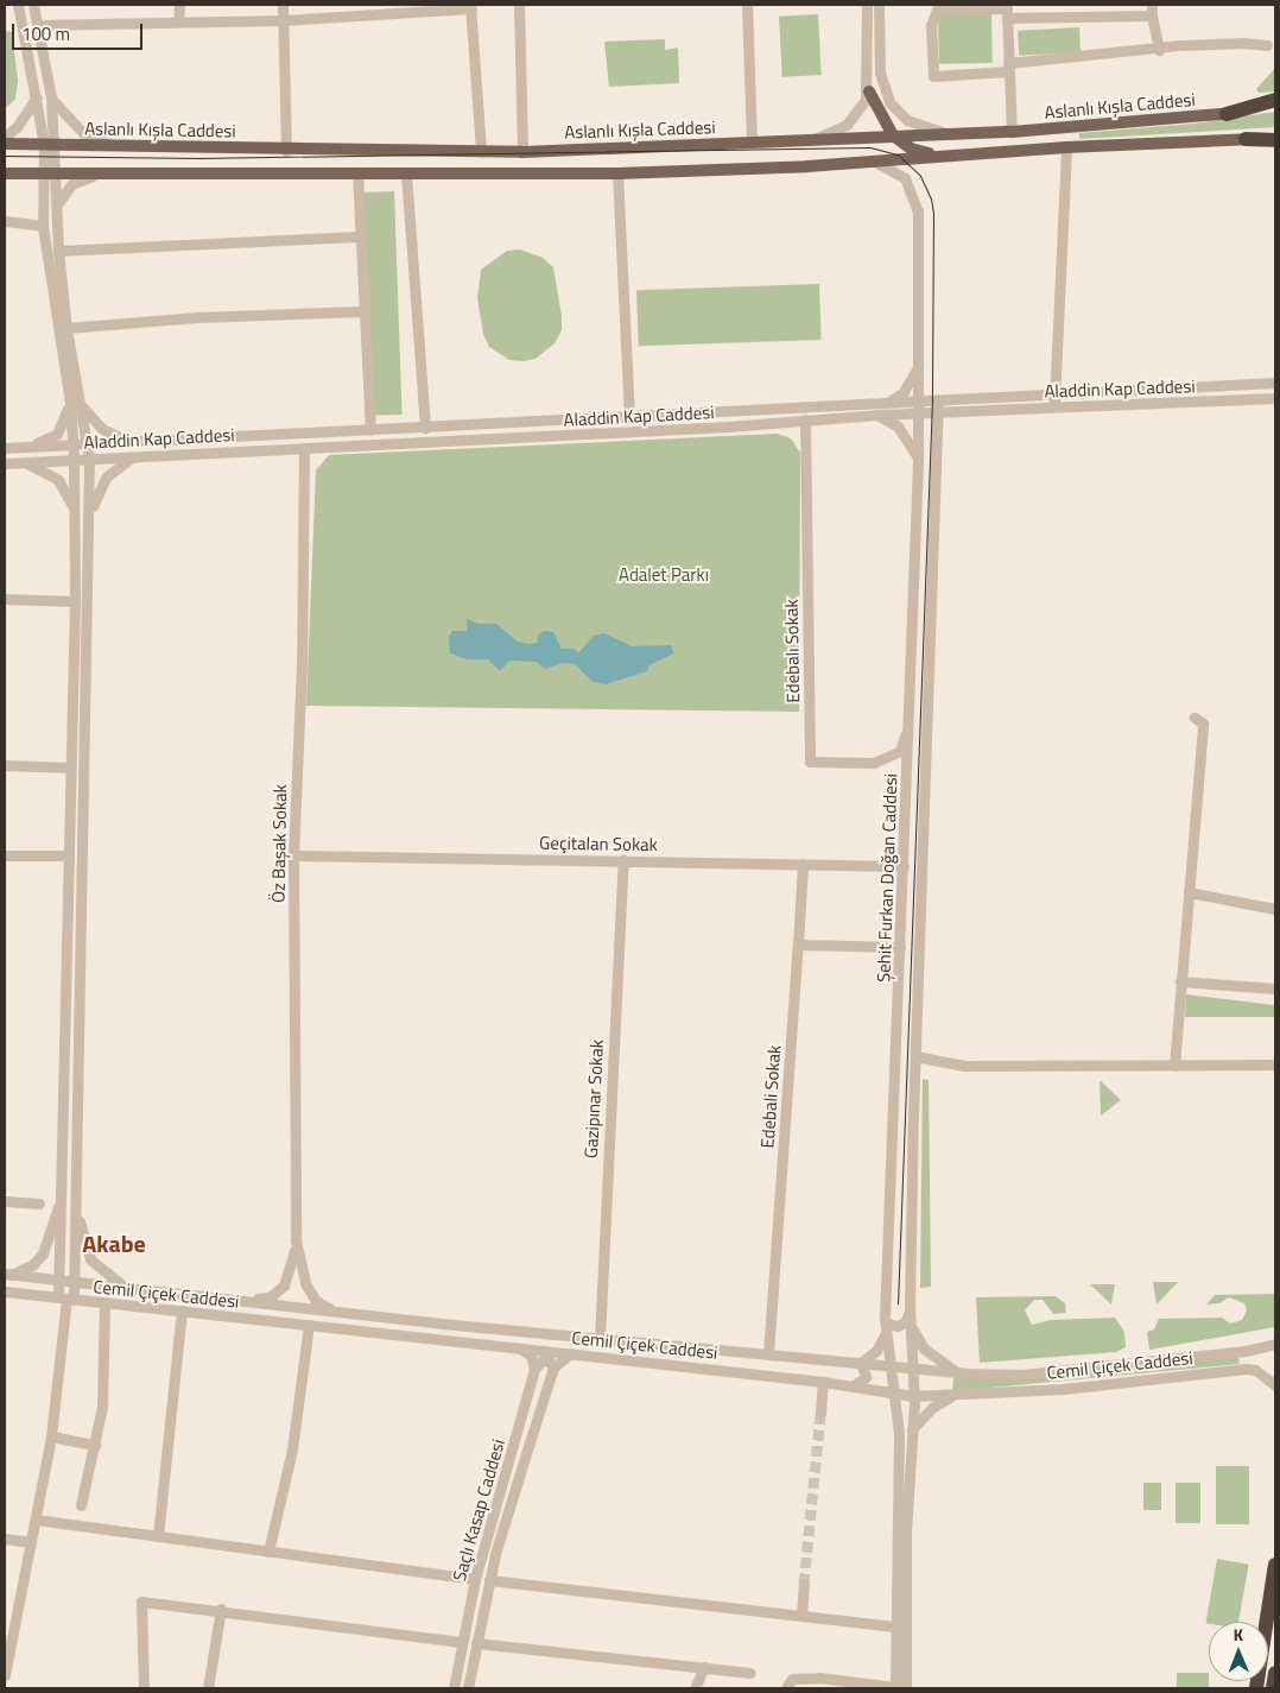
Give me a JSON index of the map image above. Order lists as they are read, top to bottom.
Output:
{
  "streets": {
    "main road": ["Aslanlı Kışla Caddesi"],
    "street": [
      "Aladdin Kap Caddesi",
      "Edebalı Sokak",
      "Öz Başak Sokak",
      "Geçitalan Sokak",
      "Şehit Furkan Doğan Caddesi",
      "Edebali Sokak",
      "Gazipınar Sokak",
      "Cemil Çiçek Caddesi",
      "Saçlı Kasap Caddesi"
    ]
  },
  "crossings": [
    ["Aslanlı Kışla Caddesi", "Şehit Furkan Doğan Caddesi"],
    ["Aladdin Kap Caddesi", "Edebalı Sokak"],
    ["Aladdin Kap Caddesi", "Öz Başak Sokak"],
    ["Aladdin Kap Caddesi", "Şehit Furkan Doğan Caddesi"],
    ["Edebalı Sokak", "Şehit Furkan Doğan Caddesi"],
    ["Öz Başak Sokak", "Geçitalan Sokak"],
    ["Geçitalan Sokak", "Şehit Furkan Doğan Caddesi"],
    ["Geçitalan Sokak", "Edebali Sokak"],
    ["Geçitalan Sokak", "Gazipınar Sokak"],
    ["Şehit Furkan Doğan Caddesi", "Cemil Çiçek Caddesi"],
    ["Edebali Sokak", "Cemil Çiçek Caddesi"],
    ["Gazipınar Sokak", "Cemil Çiçek Caddesi"]
  ],
  "districts": ["Akabe"],
  "parks": ["Adalet Parkı"],
  "scale_bar": "100 m",
  "north": "top"
}
